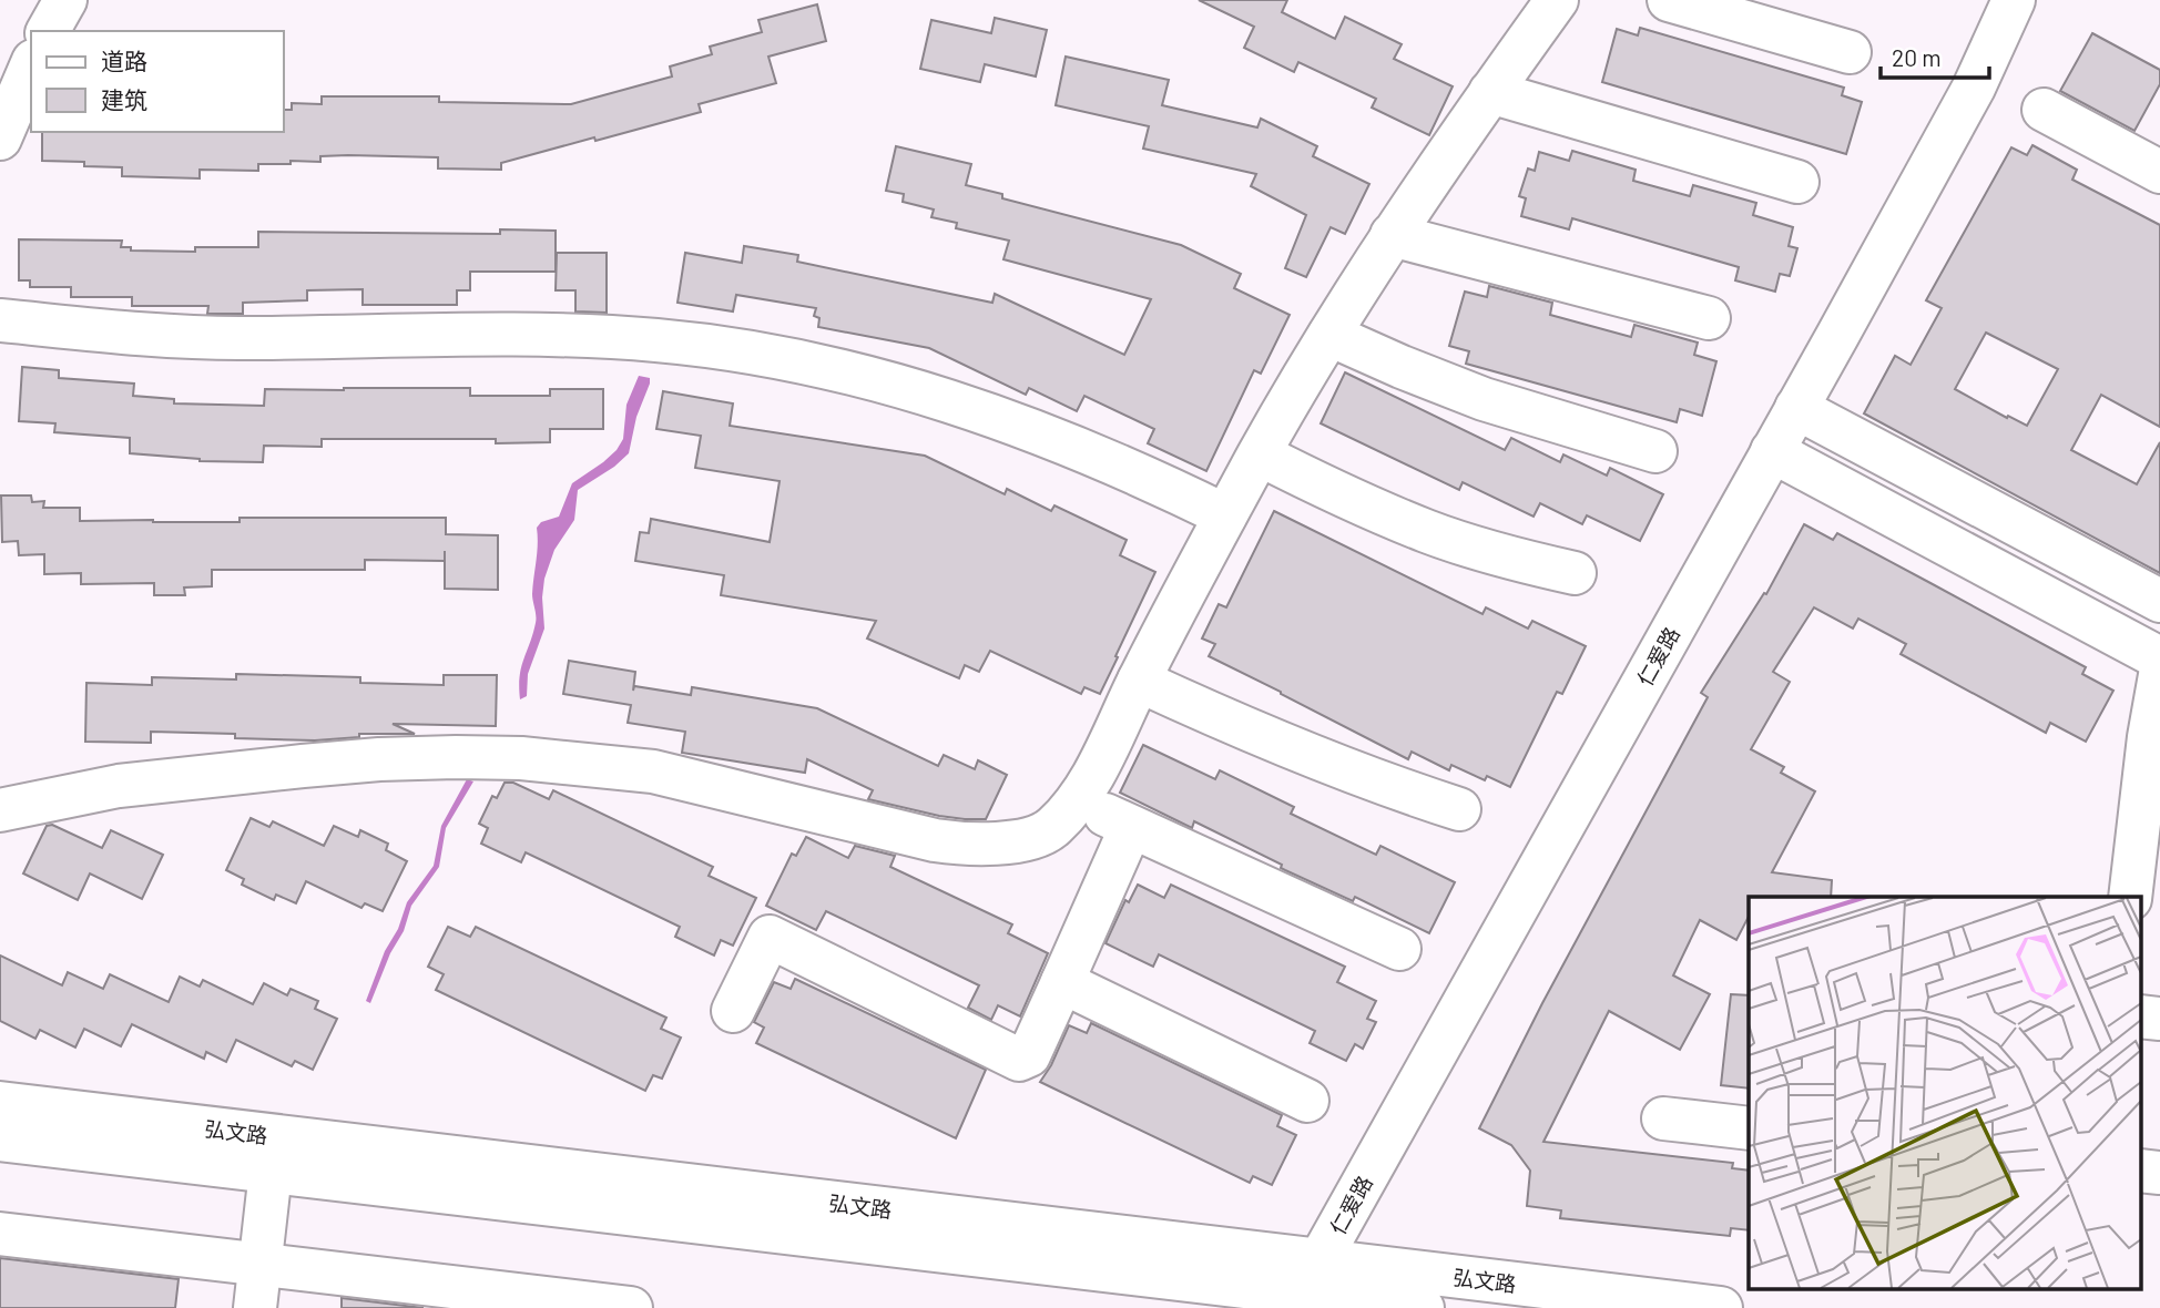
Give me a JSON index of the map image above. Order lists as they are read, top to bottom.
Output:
{
  "streets": {
    "street": ["仁爱路", "弘文路"]
  },
  "crossings": [
    ["仁爱路", "弘文路"]
  ],
  "legend": ["道路", "建筑"],
  "scale_bar": "20 m"
}
